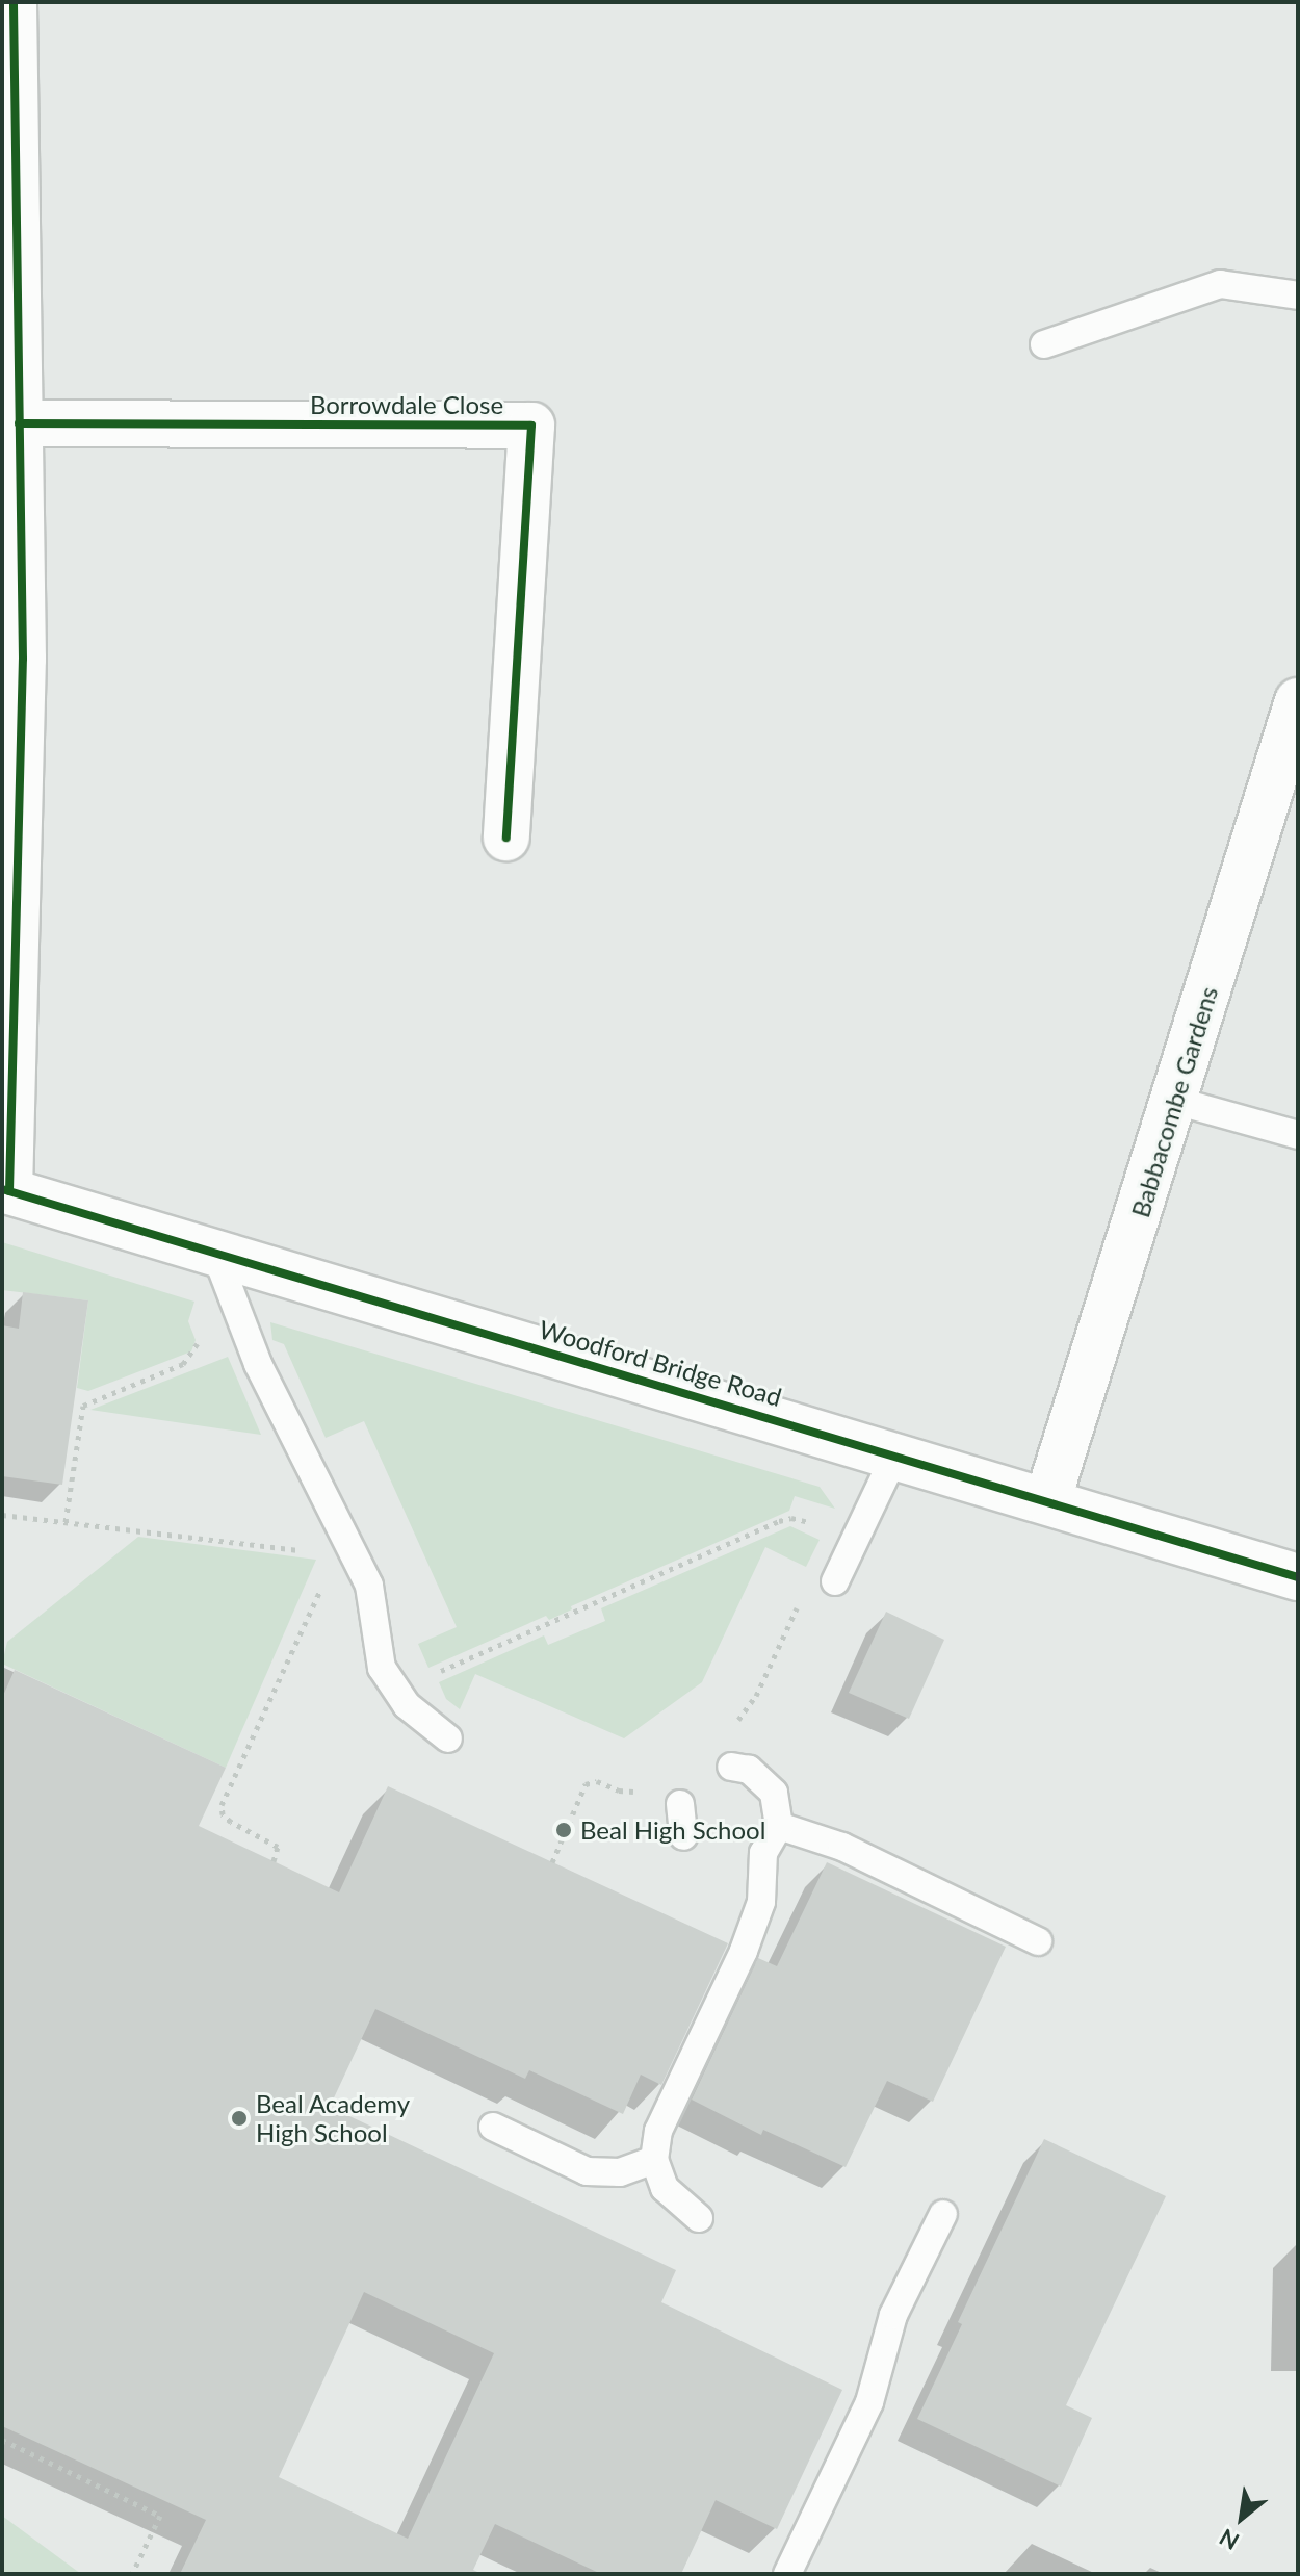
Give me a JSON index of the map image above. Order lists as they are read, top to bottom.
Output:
{
  "streets": {
    "street": ["Borrowdale Close", "Babbacombe Gardens", "Woodford Bridge Road"]
  },
  "crossings": [
    ["Babbacombe Gardens", "Woodford Bridge Road"]
  ],
  "places": ["Beal High School", "Beal Academy High School"],
  "north": "bottom left"
}
